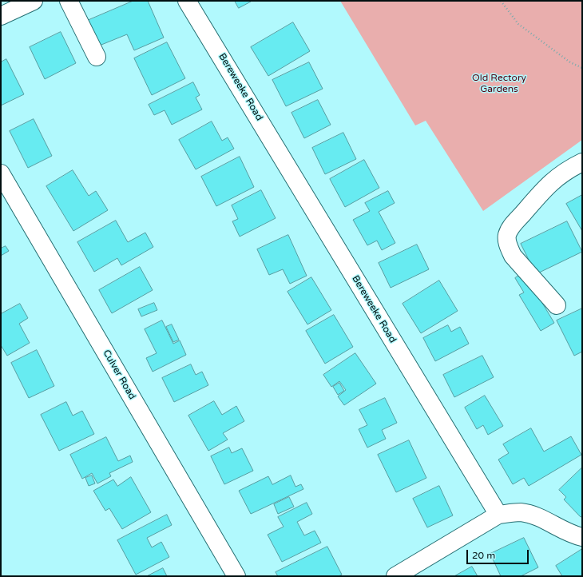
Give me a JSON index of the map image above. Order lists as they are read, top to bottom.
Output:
{
  "streets": {
    "street": ["Bereweeke Road", "Culver Road"]
  },
  "parks": ["Old Rectory Gardens"],
  "scale_bar": "20 m"
}
